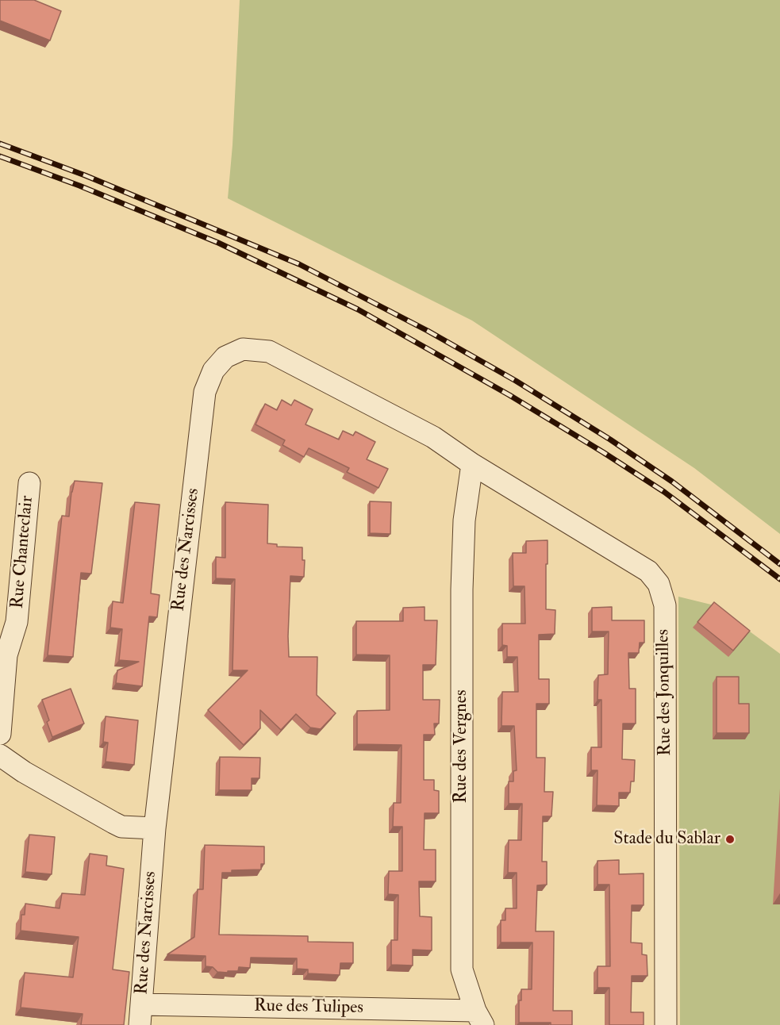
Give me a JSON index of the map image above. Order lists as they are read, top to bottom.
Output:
{
  "streets": {
    "street": [
      "Rue des Narcisses",
      "Rue Chanteclair",
      "Rue des Jonquilles",
      "Rue des Vergnes",
      "Rue des Tulipes"
    ]
  },
  "crossings": [
    ["Rue des Narcisses", "Rue des Jonquilles"],
    ["Rue des Narcisses", "Rue des Vergnes"],
    ["Rue des Narcisses", "Rue des Tulipes"],
    ["Rue des Jonquilles", "Rue des Vergnes"],
    ["Rue des Vergnes", "Rue des Tulipes"]
  ],
  "places": ["Stade du Sablar"]
}
